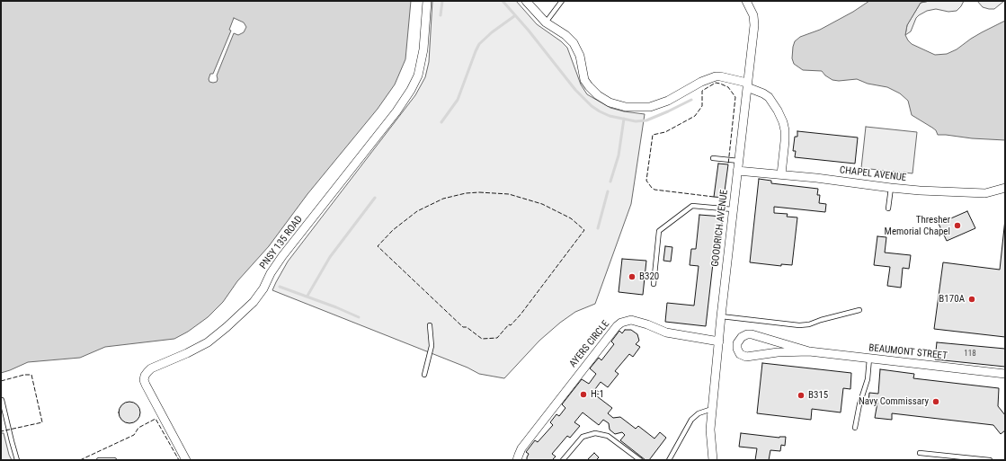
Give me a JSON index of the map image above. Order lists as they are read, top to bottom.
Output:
{
  "streets": {
    "street": [
      "CHAPEL AVENUE",
      "GOODRICH AVENUE",
      "PNSY 135 ROAD",
      "AYERS CIRCLE",
      "BEAUMONT STREET"
    ]
  },
  "crossings": [
    ["CHAPEL AVENUE", "GOODRICH AVENUE"],
    ["GOODRICH AVENUE", "AYERS CIRCLE"]
  ],
  "places": [
    "Thresher Memorial Chapel",
    "B320",
    "B170A",
    "H-1",
    "B315",
    "Navy Commissary"
  ],
  "house_numbers": ["118"]
}
